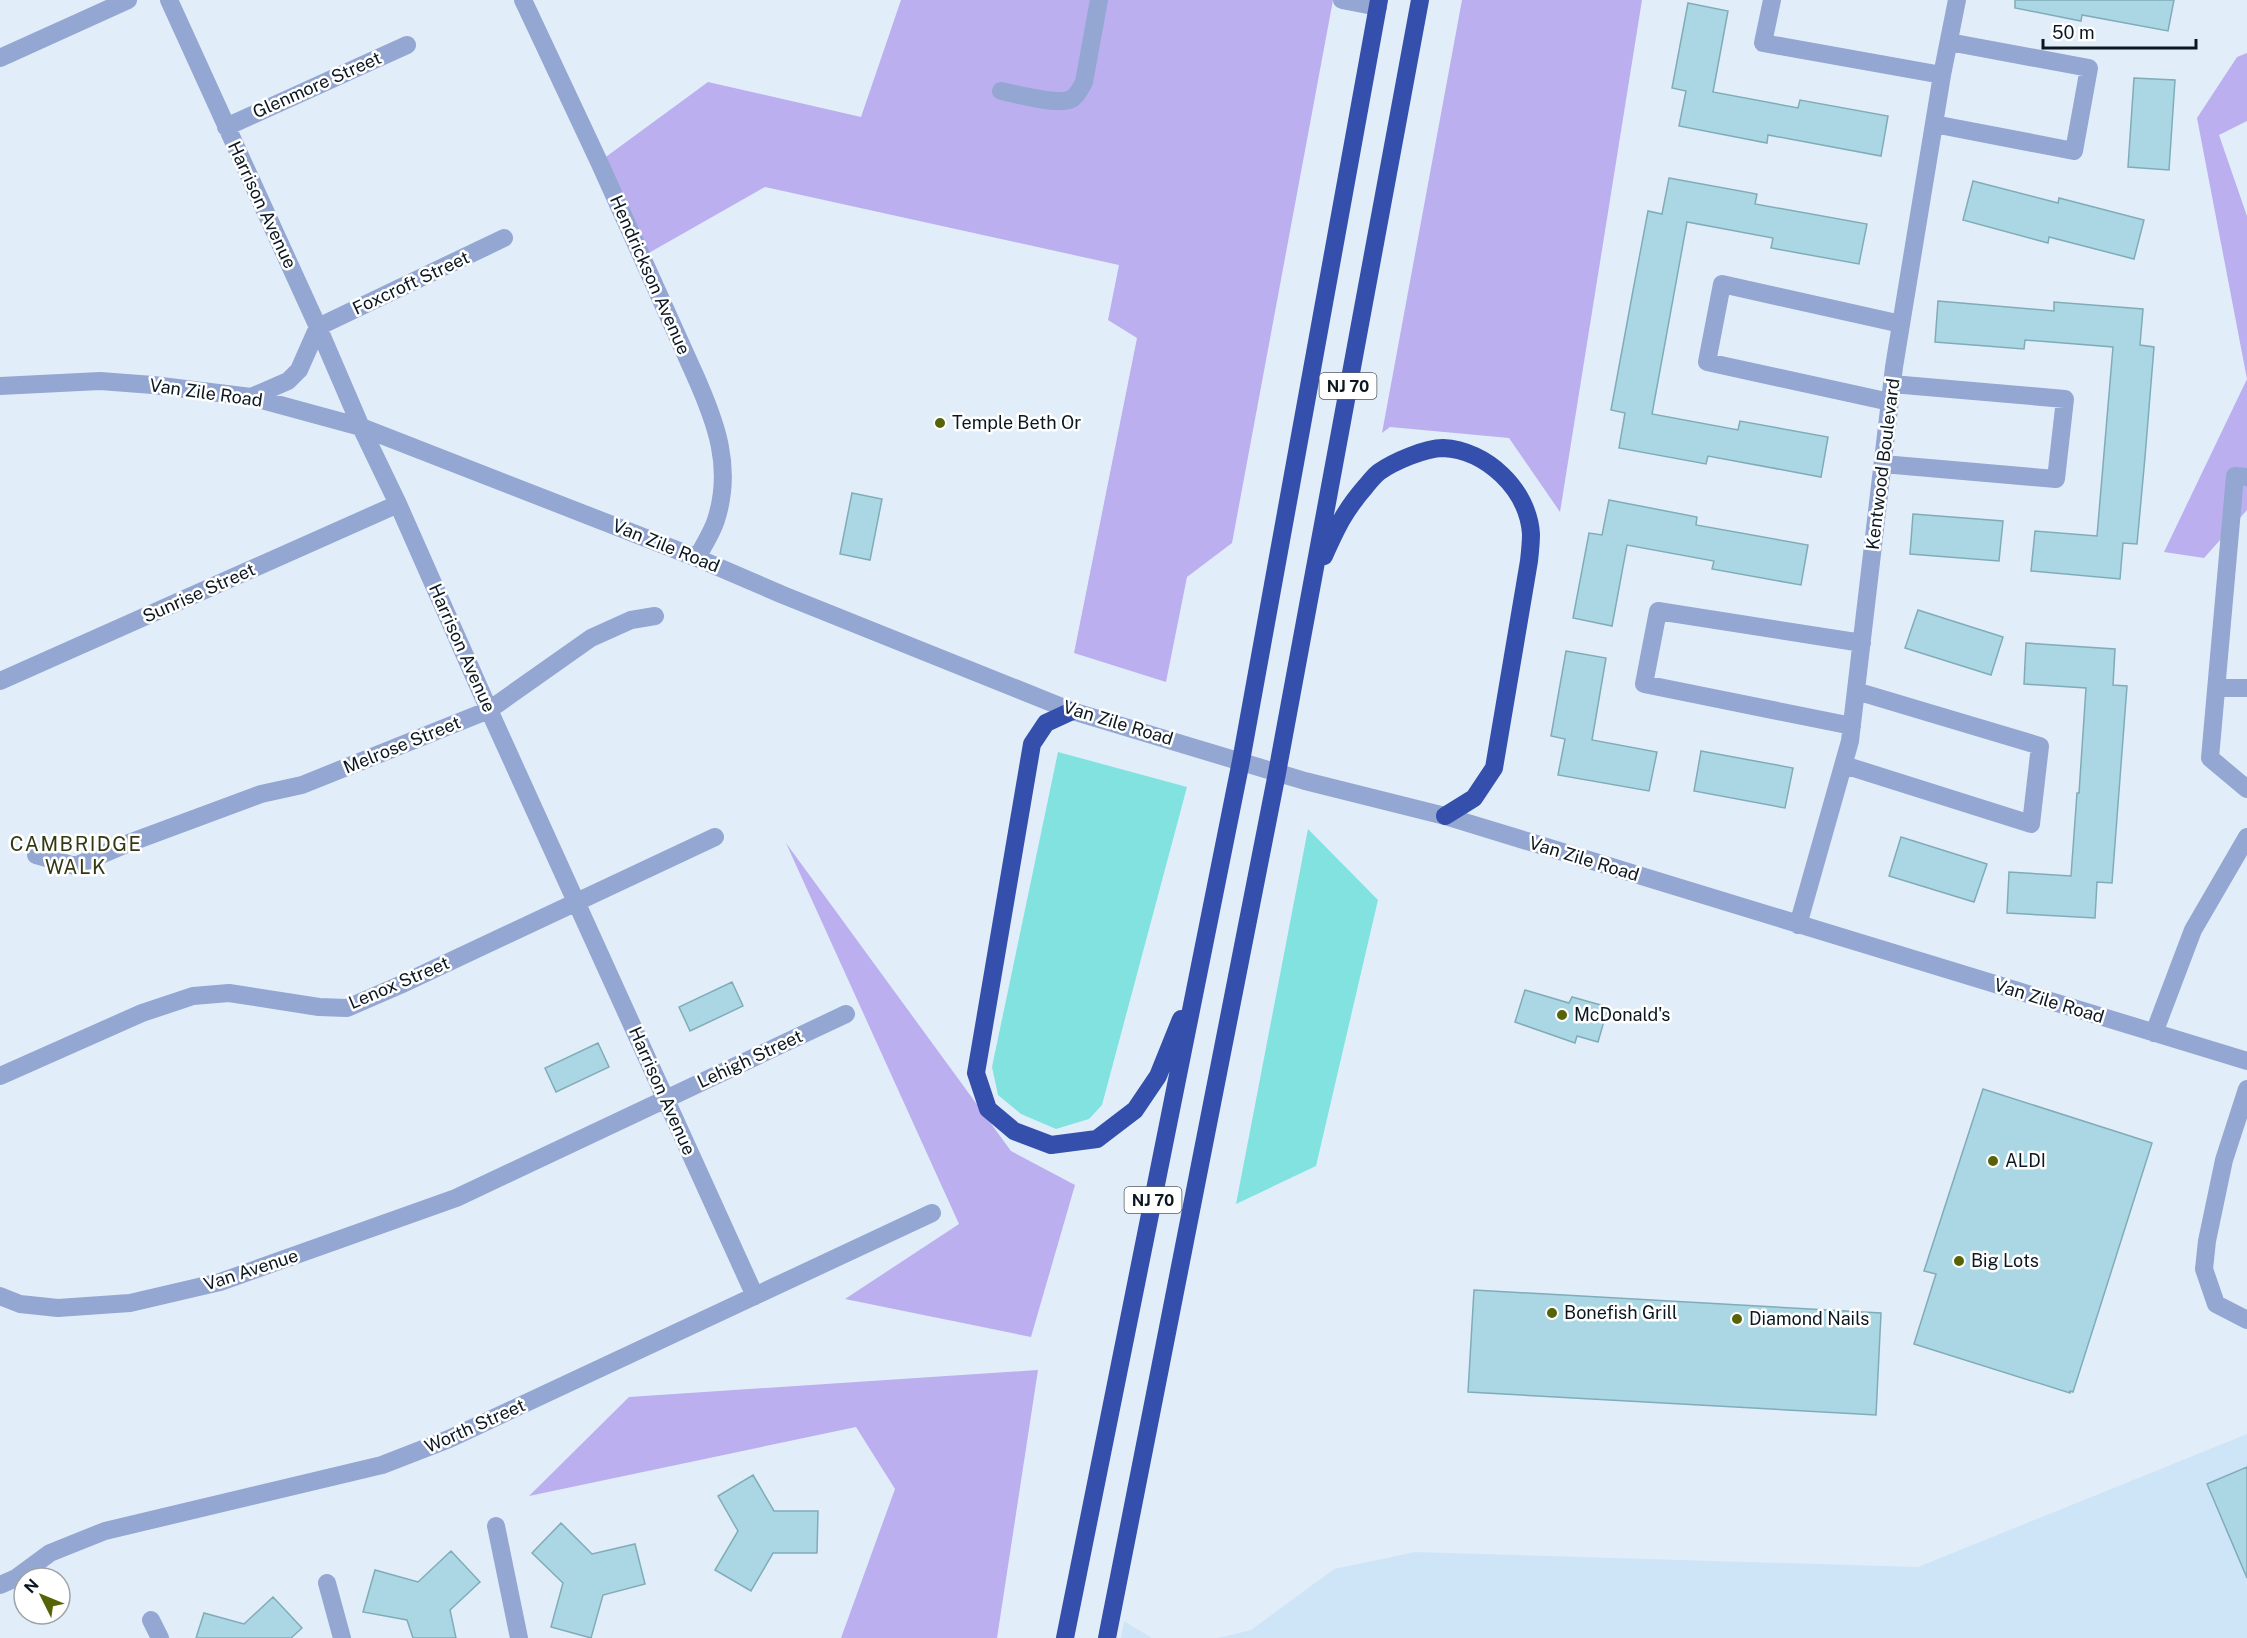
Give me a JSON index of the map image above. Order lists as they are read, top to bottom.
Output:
{
  "streets": {
    "highway": ["NJ 70"],
    "street": [
      "Glenmore Street",
      "Harrison Avenue",
      "Hendrickson Avenue",
      "Foxcroft Street",
      "Van Zile Road",
      "Kentwood Boulevard",
      "Sunrise Street",
      "Melrose Street",
      "Lenox Street",
      "Lehigh Street",
      "Van Avenue",
      "Worth Street"
    ]
  },
  "crossings": [
    ["Glenmore Street", "Harrison Avenue"],
    ["Harrison Avenue", "Foxcroft Street"],
    ["Harrison Avenue", "Van Zile Road"],
    ["Harrison Avenue", "Sunrise Street"],
    ["Harrison Avenue", "Melrose Street"],
    ["Harrison Avenue", "Lenox Street"],
    ["Harrison Avenue", "Lehigh Street"],
    ["Harrison Avenue", "Worth Street"],
    ["Hendrickson Avenue", "Van Zile Road"],
    ["NJ 70", "Van Zile Road"],
    ["Van Zile Road", "Kentwood Boulevard"],
    ["Lehigh Street", "Van Avenue"]
  ],
  "districts": ["CAMBRIDGE WALK"],
  "places": [
    "Temple Beth Or",
    "McDonald's",
    "ALDI",
    "Big Lots",
    "Bonefish Grill",
    "Diamond Nails"
  ],
  "scale_bar": "50 m",
  "north": "top left"
}
